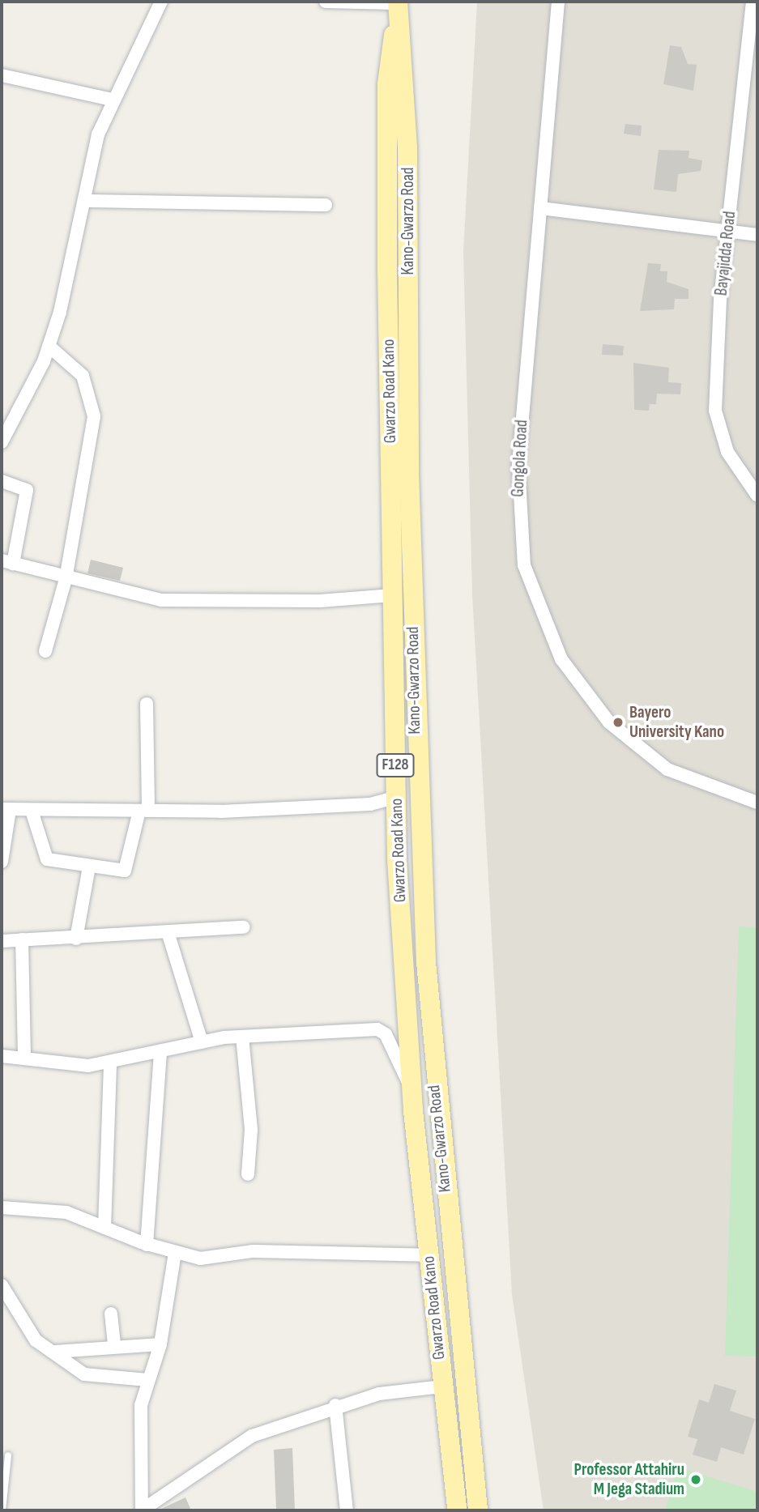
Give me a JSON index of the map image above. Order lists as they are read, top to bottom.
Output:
{
  "streets": {
    "main road": ["Kano-Gwarzo Road", "Gwarzo Road Kano", "F128"],
    "street": ["Bayajidda Road", "Gongola Road"]
  },
  "crossings": [
    ["Kano-Gwarzo Road", "Gwarzo Road Kano"]
  ],
  "places": ["Bayero University Kano", "Professor Attahiru M Jega Stadium"]
}
